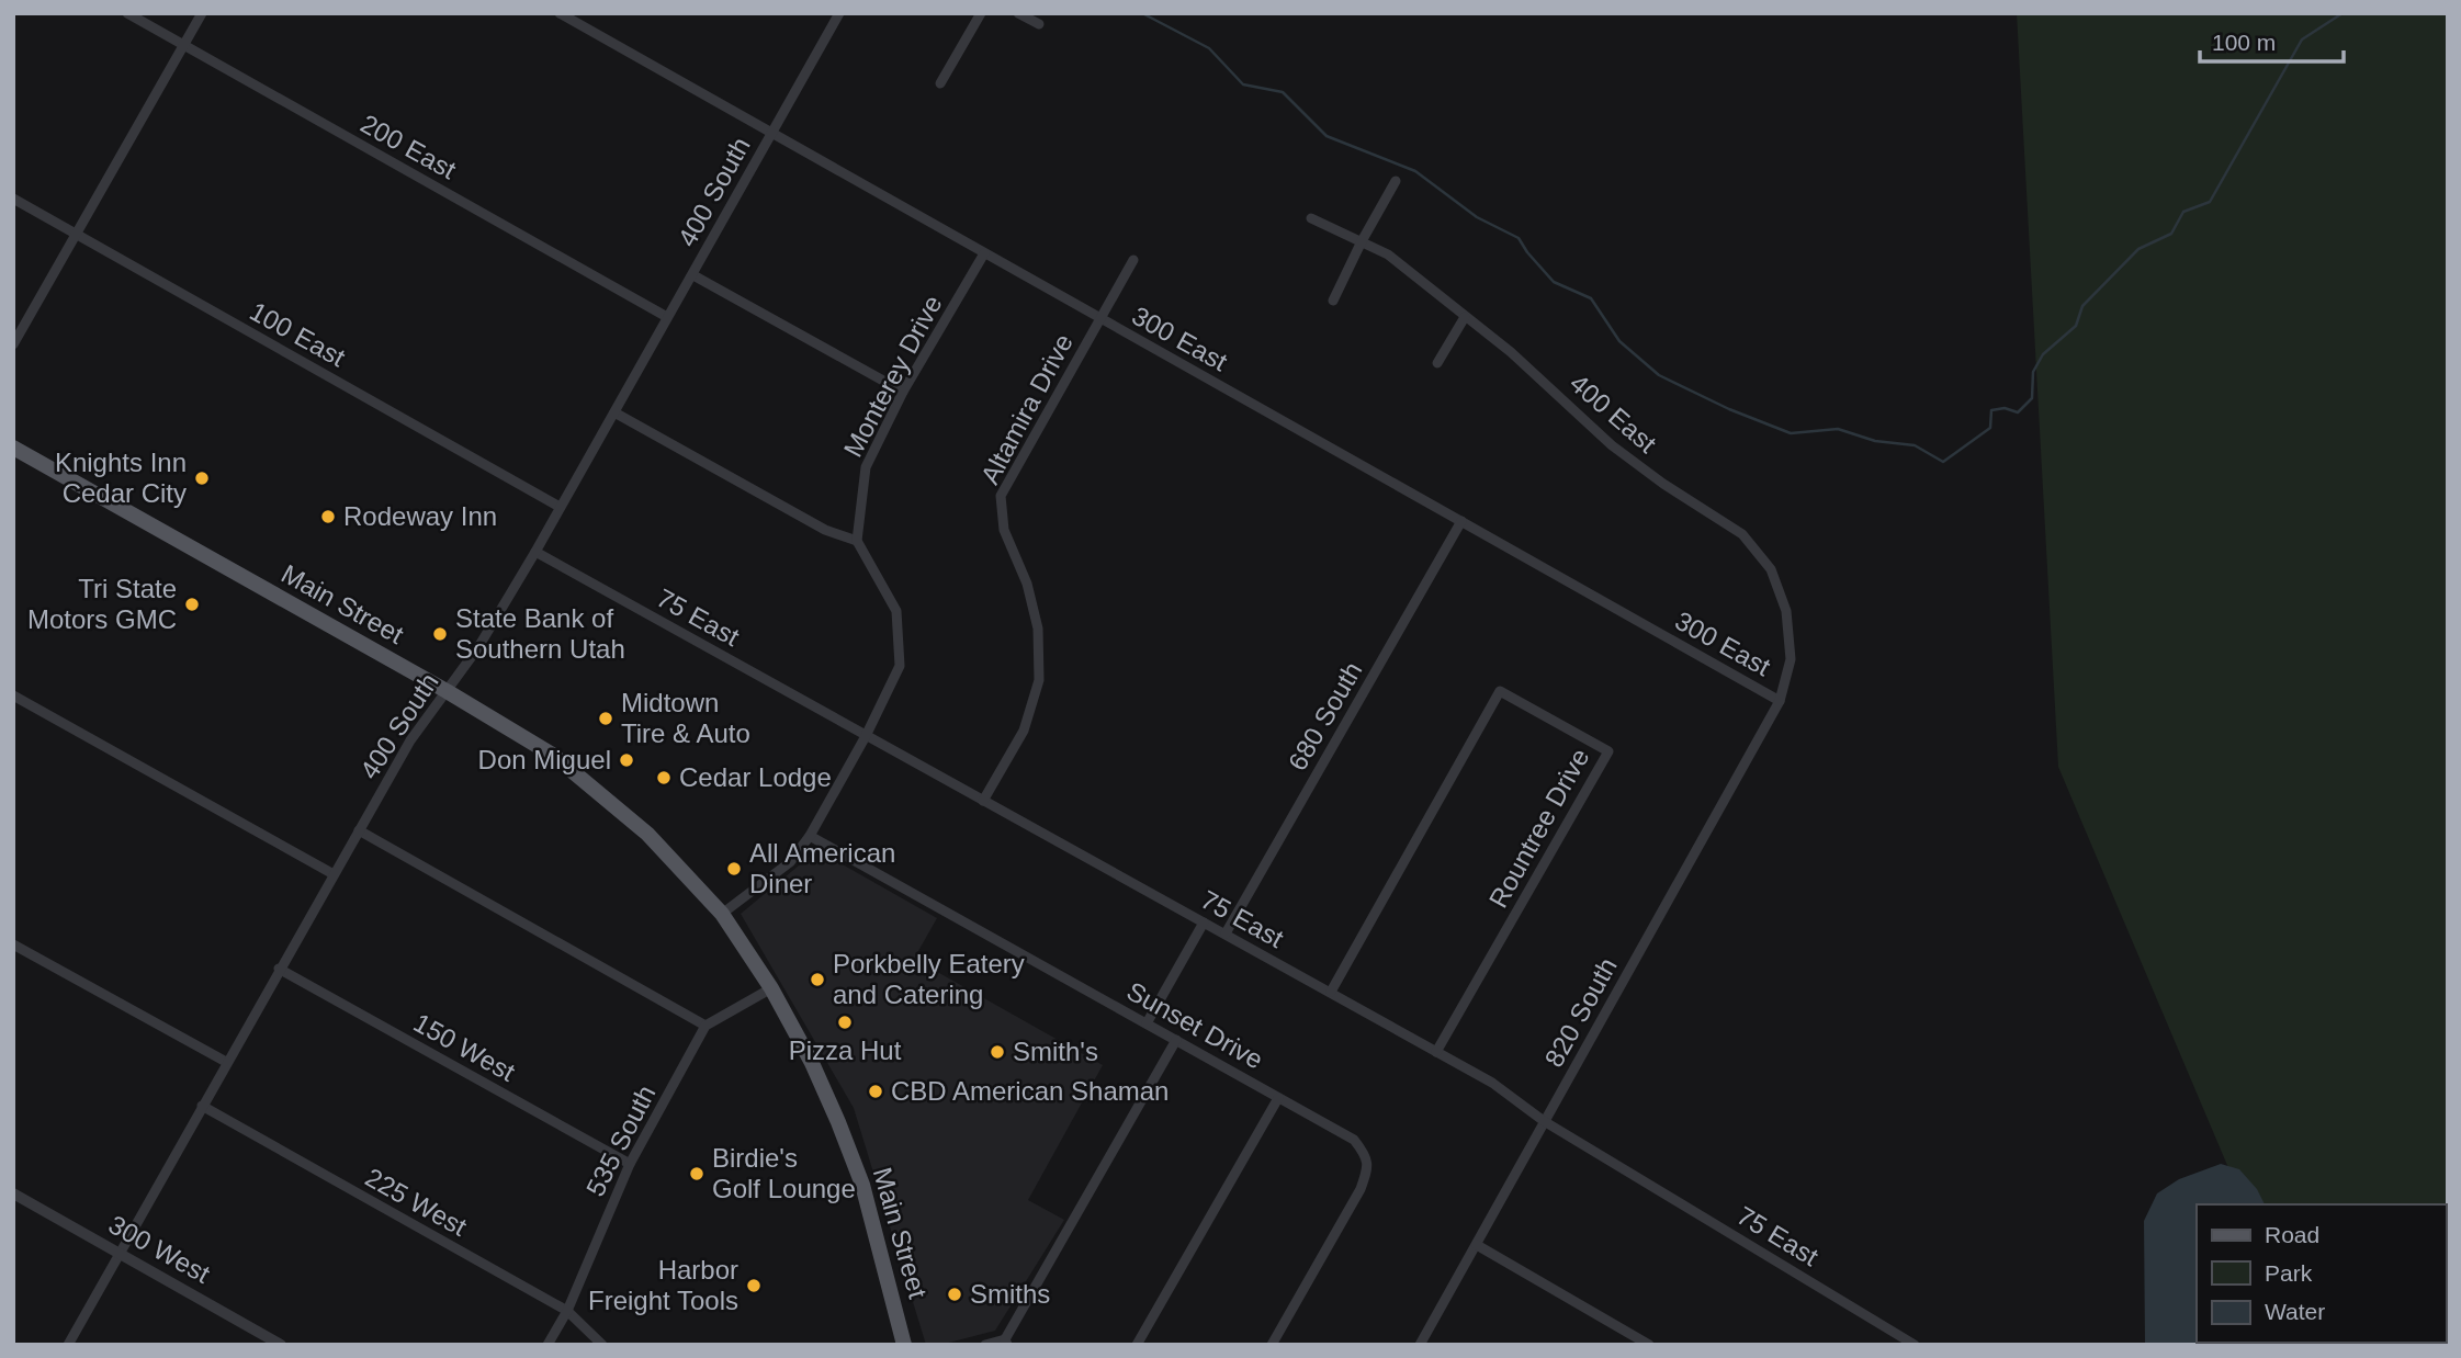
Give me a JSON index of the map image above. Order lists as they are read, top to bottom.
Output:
{
  "streets": {
    "main road": ["Main Street"],
    "street": [
      "200 East",
      "400 South",
      "100 East",
      "300 East",
      "Monterey Drive",
      "Altamira Drive",
      "400 East",
      "75 East",
      "680 South",
      "Rountree Drive",
      "820 South",
      "Sunset Drive",
      "150 West",
      "535 South",
      "225 West",
      "300 West"
    ]
  },
  "crossings": [
    ["200 East", "400 South"],
    ["400 South", "100 East"],
    ["400 South", "300 East"],
    ["400 South", "Main Street"],
    ["400 South", "75 East"],
    ["400 South", "150 West"],
    ["400 South", "225 West"],
    ["400 South", "300 West"],
    ["300 East", "Monterey Drive"],
    ["300 East", "Altamira Drive"],
    ["300 East", "400 East"],
    ["300 East", "680 South"],
    ["300 East", "820 South"],
    ["Altamira Drive", "75 East"],
    ["400 East", "820 South"],
    ["75 East", "680 South"],
    ["75 East", "Rountree Drive"],
    ["75 East", "820 South"],
    ["150 West", "535 South"],
    ["535 South", "225 West"]
  ],
  "places": [
    "Knights Inn Cedar City",
    "Rodeway Inn",
    "Tri State Motors GMC",
    "State Bank of Southern Utah",
    "Midtown Tire & Auto",
    "Don Miguel",
    "Cedar Lodge",
    "All American Diner",
    "Porkbelly Eatery and Catering",
    "Pizza Hut",
    "Smith's",
    "CBD American Shaman",
    "Birdie's Golf Lounge",
    "Harbor Freight Tools",
    "Smiths"
  ],
  "legend": ["Road", "Park", "Water"],
  "scale_bar": "100 m"
}
